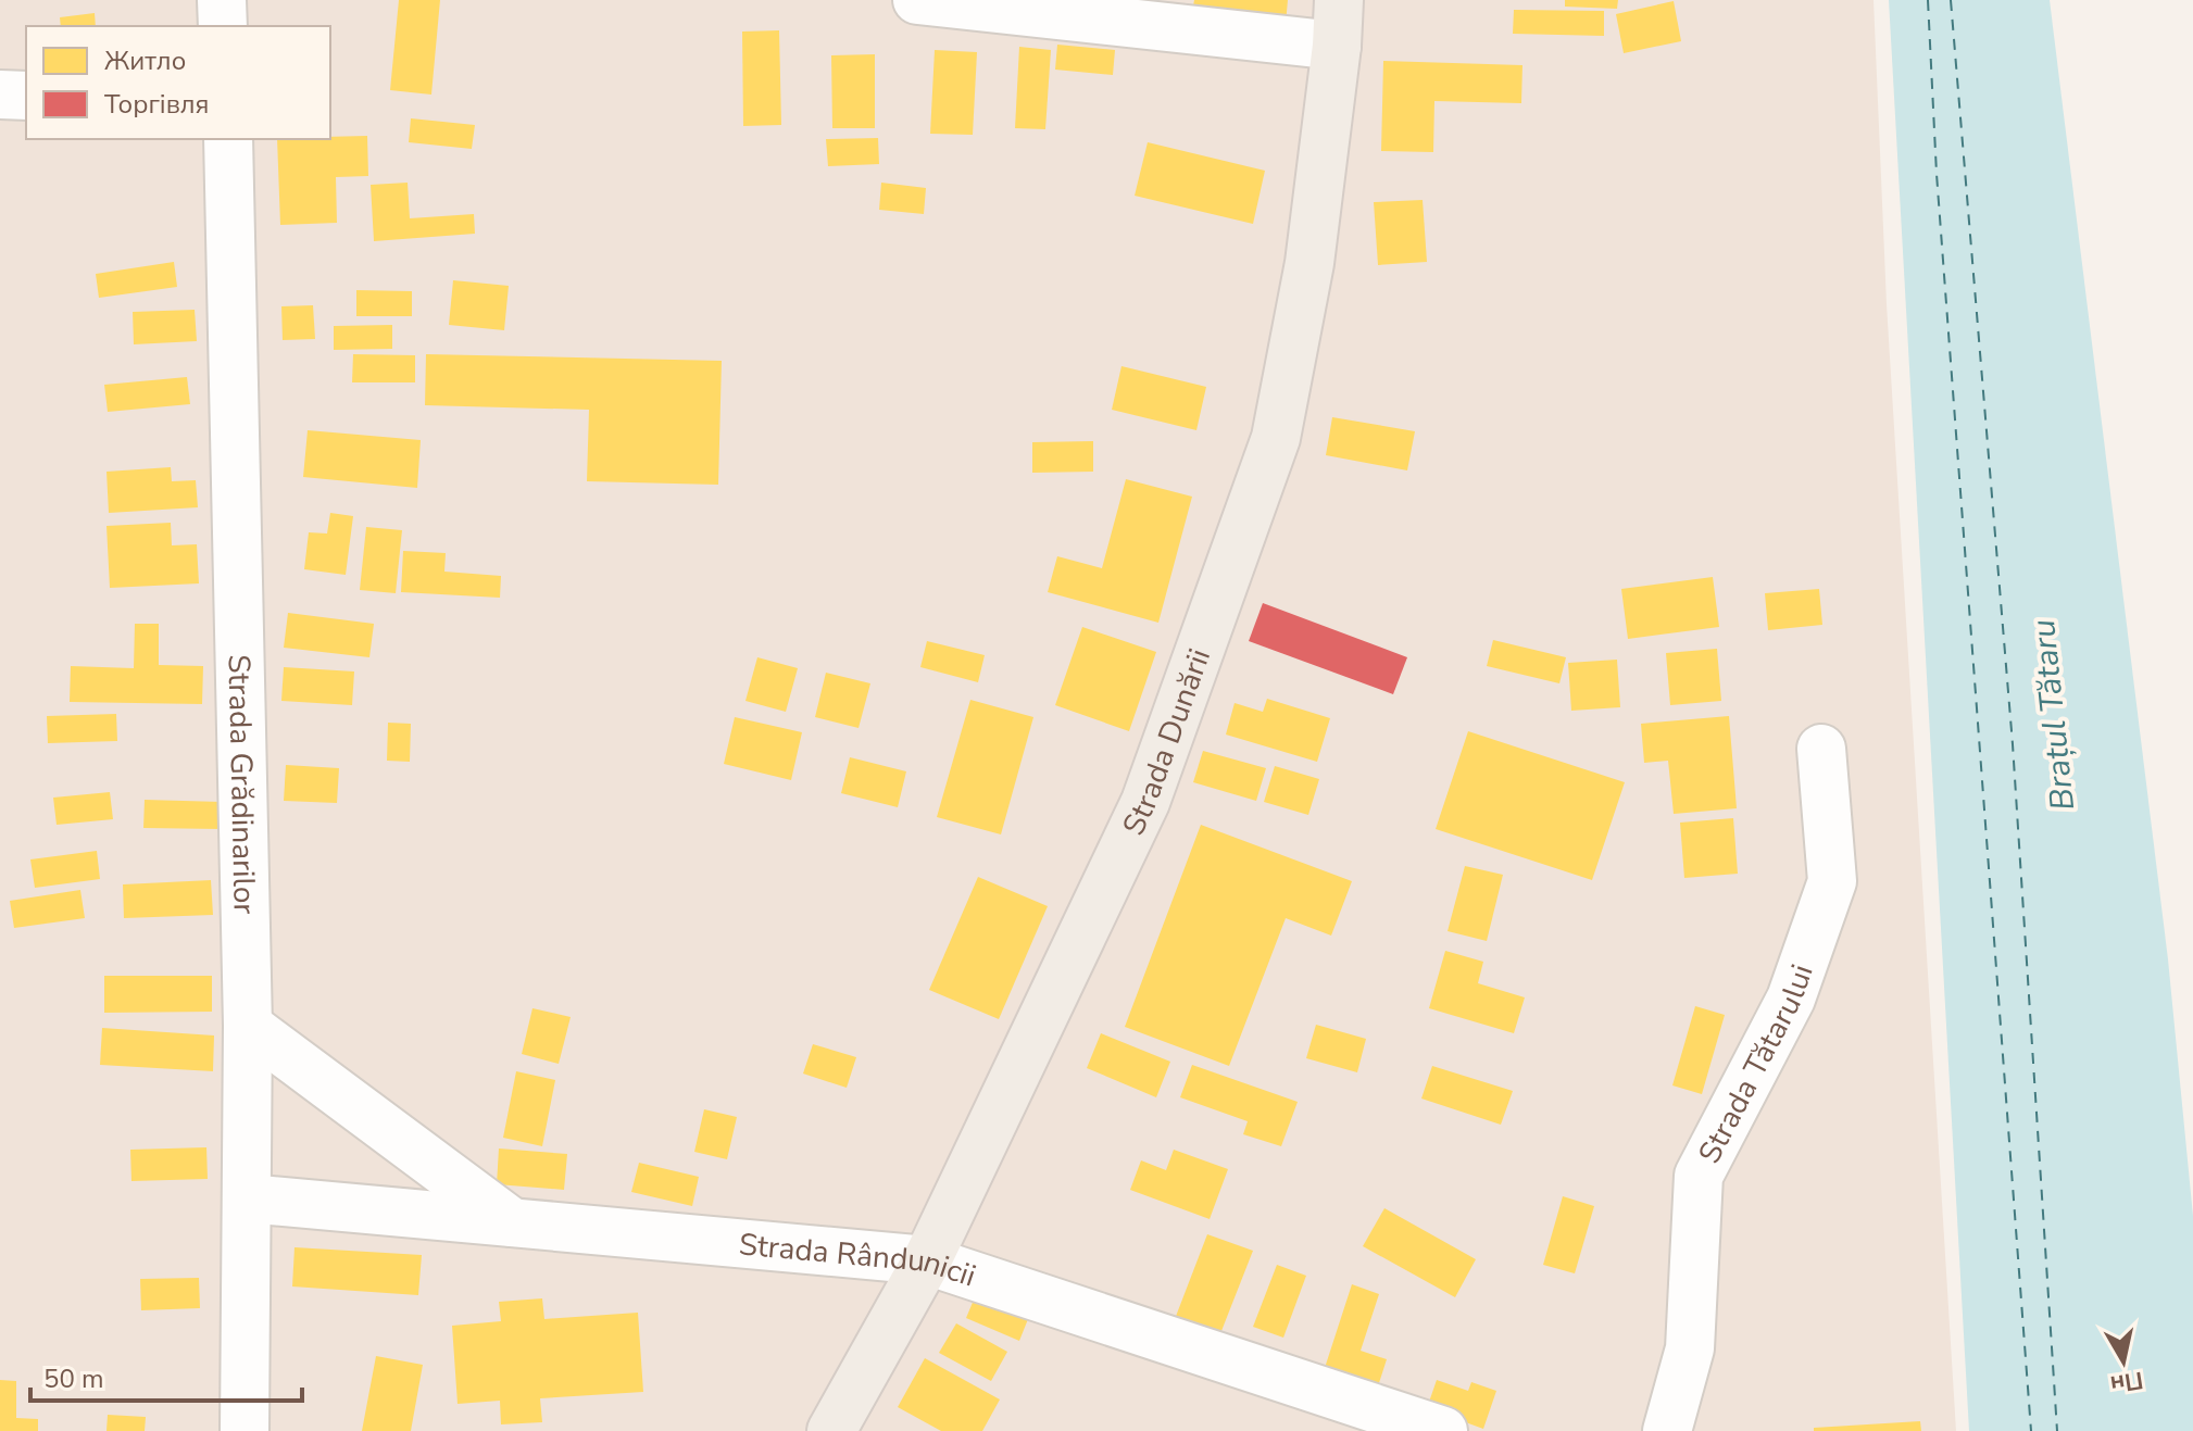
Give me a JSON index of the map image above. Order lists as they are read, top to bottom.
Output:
{
  "streets": {
    "main road": ["Strada Dunării"],
    "street": ["Strada Grădinarilor", "Strada Tătarului", "Strada Rândunicii"]
  },
  "crossings": [
    ["Strada Dunării", "Strada Rândunicii"],
    ["Strada Grădinarilor", "Strada Rândunicii"]
  ],
  "water": ["Brațul Tătaru"],
  "legend": ["Житло", "Торгівля"],
  "scale_bar": "50 m",
  "north": "bottom"
}
